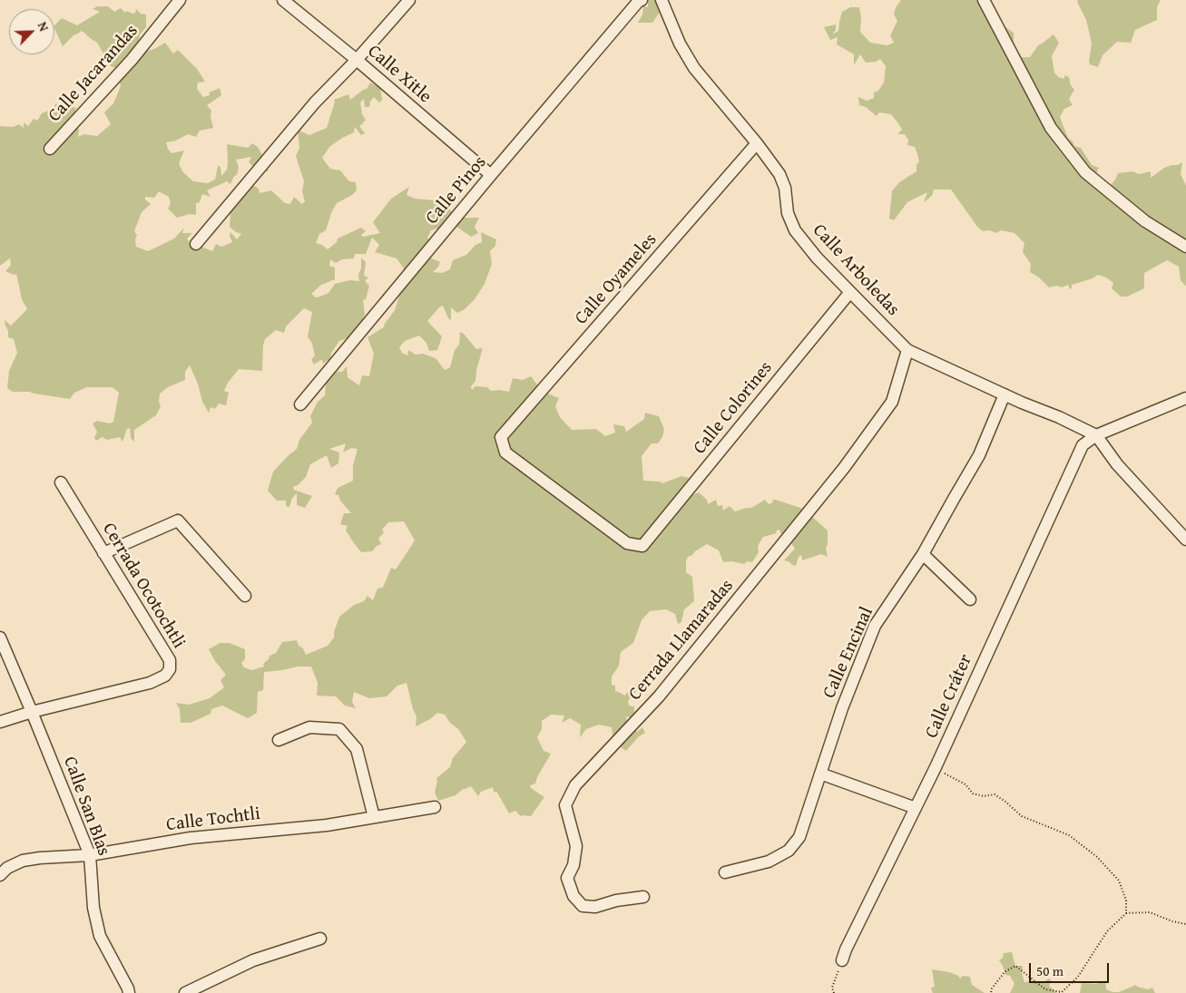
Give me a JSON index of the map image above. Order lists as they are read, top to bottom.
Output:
{
  "streets": {
    "street": [
      "Calle Jacarandas",
      "Calle Xitle",
      "Calle Pinos",
      "Calle Arboledas",
      "Calle Oyameles",
      "Calle Colorines",
      "Cerrada Ocotochtli",
      "Cerrada Llamaradas",
      "Calle Encinal",
      "Calle Cráter",
      "Calle San Blas",
      "Calle Tochtli"
    ]
  },
  "crossings": [
    ["Calle Xitle", "Calle Pinos"],
    ["Calle Arboledas", "Calle Oyameles"],
    ["Calle Arboledas", "Calle Colorines"],
    ["Calle Arboledas", "Cerrada Llamaradas"],
    ["Calle Arboledas", "Calle Encinal"],
    ["Calle Arboledas", "Calle Cráter"],
    ["Calle Oyameles", "Calle Colorines"],
    ["Cerrada Ocotochtli", "Calle San Blas"],
    ["Calle San Blas", "Calle Tochtli"]
  ],
  "scale_bar": "50 m",
  "north": "top right"
}
